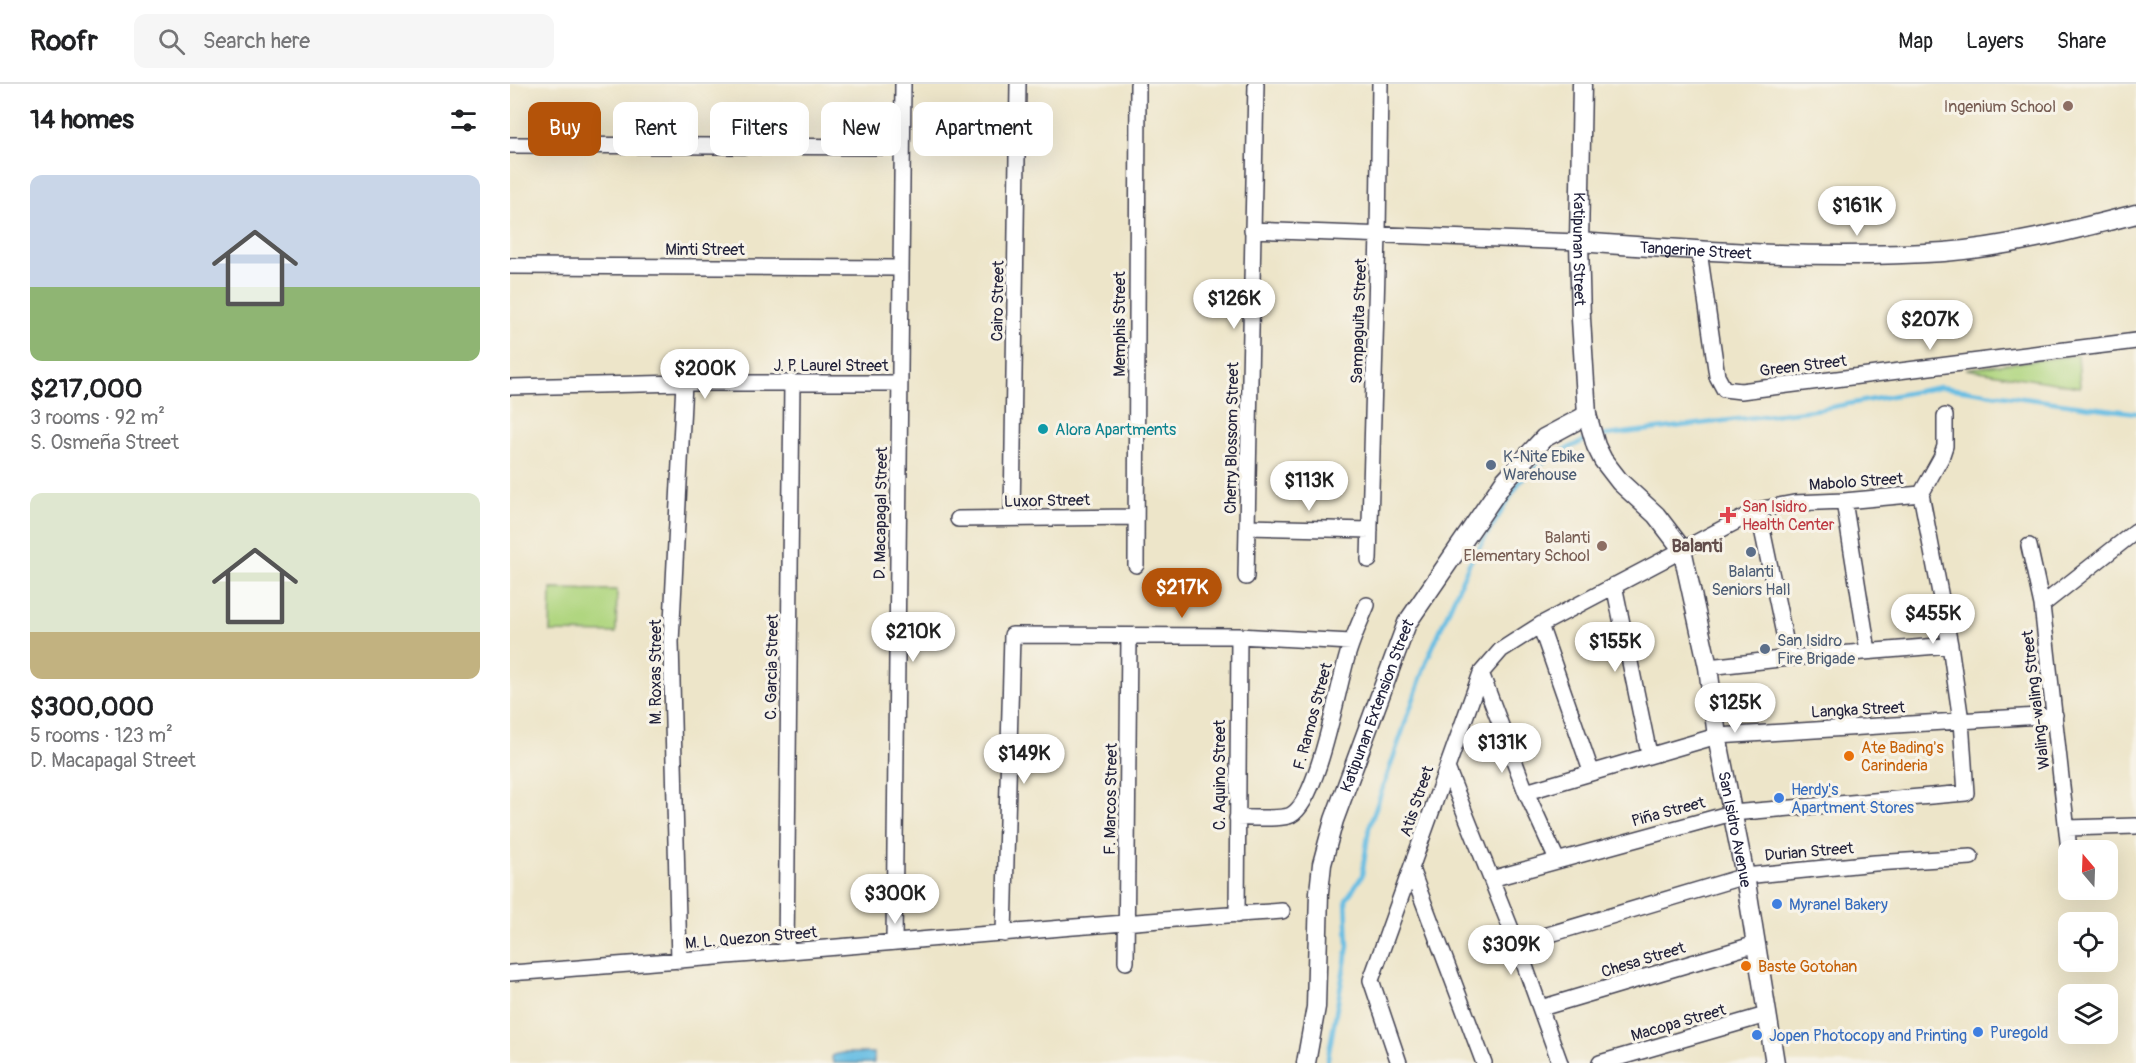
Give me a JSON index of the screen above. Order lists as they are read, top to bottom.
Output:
{
  "streets": {
    "street": [
      "Minti Street",
      "Tangerine Street",
      "Katipunan Street",
      "Cairo Street",
      "Sampaguita Street",
      "Memphis Street",
      "J. P. Laurel Street",
      "Green Street",
      "Cherry Blossom Street",
      "Mabolo Street",
      "Luxor Street",
      "D. Macapagal Street",
      "C. Garcia Street",
      "M. Roxas Street",
      "Waling-waling Street",
      "Katipunan Extension Street",
      "Langka Street",
      "F. Ramos Street",
      "C. Aquino Street",
      "F. Marcos Street",
      "Atis Street",
      "Piña Street",
      "San Isidro Avenue",
      "Durian Street",
      "M. L. Quezon Street",
      "Chesa Street",
      "Macopa Street"
    ]
  },
  "crossings": [
    ["Minti Street", "D. Macapagal Street"],
    ["Tangerine Street", "Katipunan Street"],
    ["Tangerine Street", "Sampaguita Street"],
    ["Tangerine Street", "Green Street"],
    ["Tangerine Street", "Cherry Blossom Street"],
    ["Katipunan Street", "Katipunan Extension Street"],
    ["Katipunan Street", "San Isidro Avenue"],
    ["Cairo Street", "Luxor Street"],
    ["Memphis Street", "Luxor Street"],
    ["J. P. Laurel Street", "D. Macapagal Street"],
    ["J. P. Laurel Street", "C. Garcia Street"],
    ["J. P. Laurel Street", "M. Roxas Street"],
    ["Mabolo Street", "Langka Street"],
    ["Mabolo Street", "Atis Street"],
    ["Mabolo Street", "Piña Street"],
    ["Mabolo Street", "San Isidro Avenue"],
    ["D. Macapagal Street", "M. L. Quezon Street"],
    ["C. Garcia Street", "M. L. Quezon Street"],
    ["M. Roxas Street", "M. L. Quezon Street"],
    ["Waling-waling Street", "Langka Street"],
    ["Katipunan Extension Street", "San Isidro Avenue"],
    ["Langka Street", "San Isidro Avenue"],
    ["F. Ramos Street", "C. Aquino Street"],
    ["C. Aquino Street", "M. L. Quezon Street"],
    ["F. Marcos Street", "M. L. Quezon Street"],
    ["Atis Street", "San Isidro Avenue"],
    ["Piña Street", "San Isidro Avenue"],
    ["San Isidro Avenue", "Durian Street"],
    ["San Isidro Avenue", "Chesa Street"],
    ["San Isidro Avenue", "Macopa Street"]
  ],
  "districts": ["Balanti"],
  "places": {
    "other": [
      "Ingenium School",
      "Alora Apartments",
      "K-Nite Ebike Warehouse",
      "Balanti Elementary School",
      "Balanti Seniors Hall",
      "San Isidro Fire Brigade",
      "Ate Bading's Carinderia",
      "Herdy's Apartment Stores",
      "Myranel Bakery",
      "Baste Gotohan",
      "Puregold",
      "Jopen Photocopy and Printing"
    ],
    "health": ["San Isidro Health Center"]
  },
  "north": "top",
  "page": {
    "header": "Roofr",
    "search": "Search here",
    "nav": ["Map", "Layers", "Share"],
    "heading": "14 homes",
    "chip": [
      "Buy",
      "Rent",
      "Filters",
      "New",
      "Apartment"
    ],
    "list": [
      {
        "name": "$217,000",
        "note": "3 rooms · 92 m² · S. Osmeña Street"
      },
      {
        "name": "$300,000",
        "note": "5 rooms · 123 m² · D. Macapagal Street"
      }
    ],
    "price": [
      "$161K",
      "$126K",
      "$207K",
      "$200K",
      "$113K",
      "$217K",
      "$455K",
      "$210K",
      "$155K",
      "$125K",
      "$131K",
      "$149K",
      "$300K",
      "$309K"
    ]
  }
}
